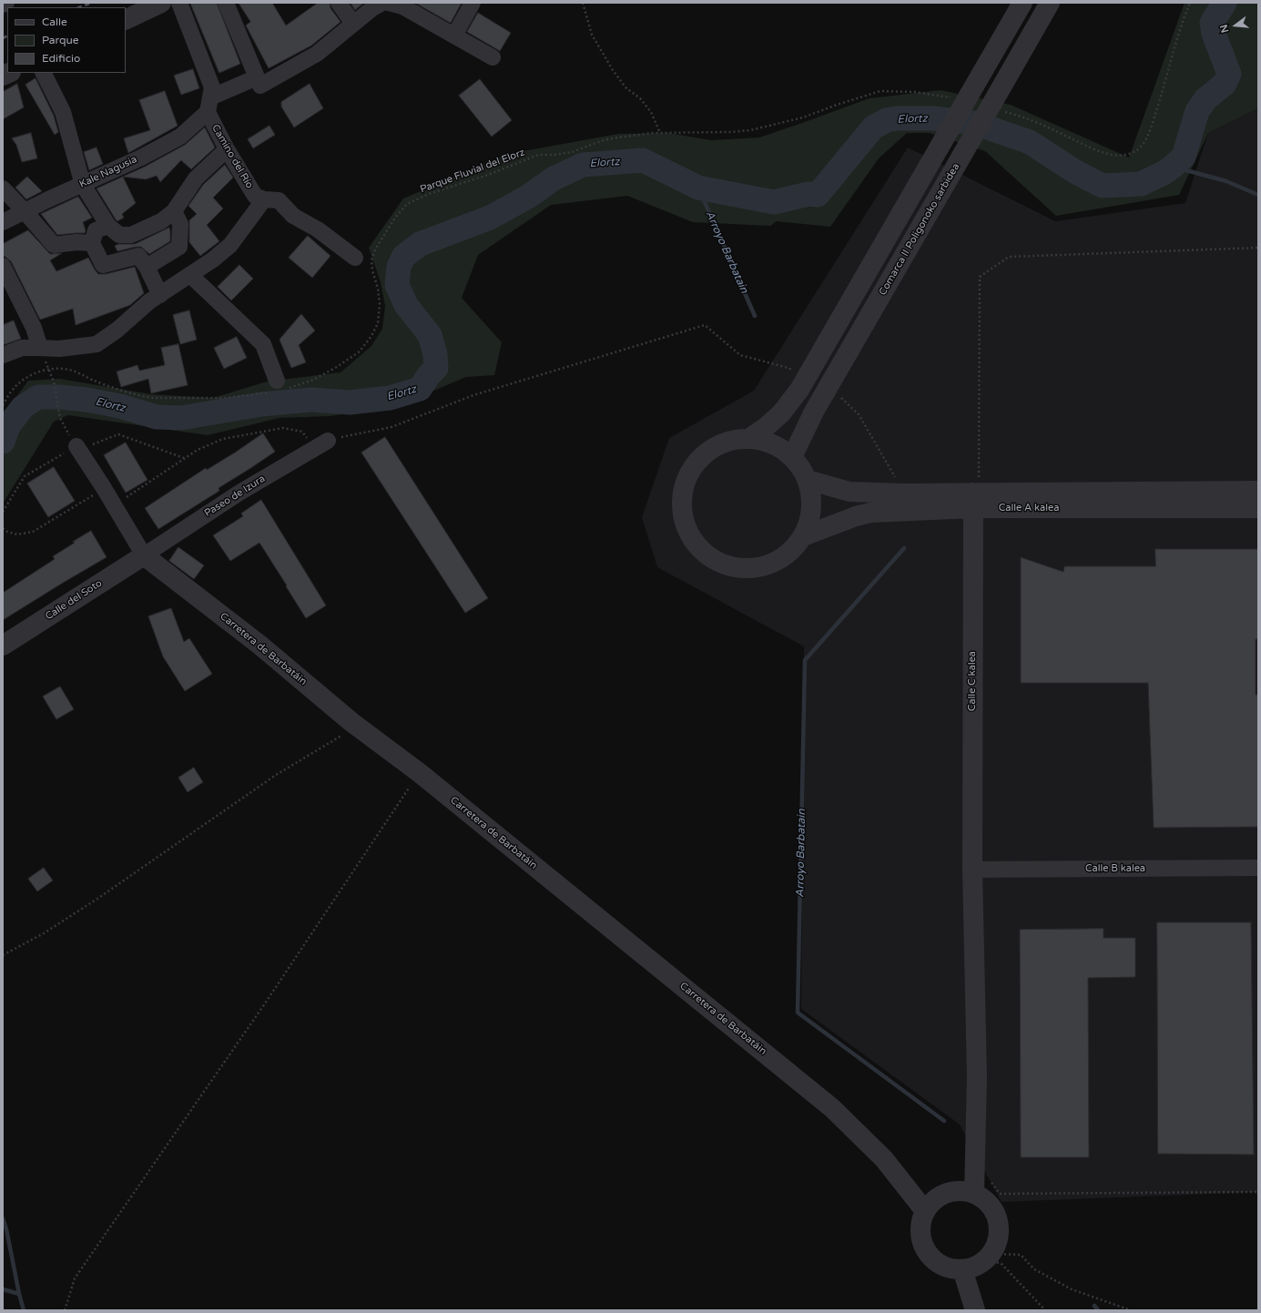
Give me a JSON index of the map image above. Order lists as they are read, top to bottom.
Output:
{
  "streets": {
    "street": [
      "Camino del Río",
      "Kale Nagusia",
      "Comarca II Poligonoko sarbidea",
      "Paseo de Izura",
      "Calle A kalea",
      "Calle del Soto",
      "Carretera de Barbatáin",
      "Calle C kalea",
      "Calle B kalea"
    ],
    "path": ["Parque Fluvial del Elorz"]
  },
  "crossings": [
    ["Camino del Río", "Kale Nagusia"],
    ["Comarca II Poligonoko sarbidea", "Calle A kalea"],
    ["Paseo de Izura", "Calle del Soto"],
    ["Paseo de Izura", "Carretera de Barbatáin"],
    ["Calle A kalea", "Calle C kalea"],
    ["Calle del Soto", "Carretera de Barbatáin"],
    ["Carretera de Barbatáin", "Calle C kalea"],
    ["Calle C kalea", "Calle B kalea"]
  ],
  "water": ["Elortz", "Arroyo Barbatain"],
  "legend": ["Calle", "Parque", "Edificio"],
  "north": "left"
}
